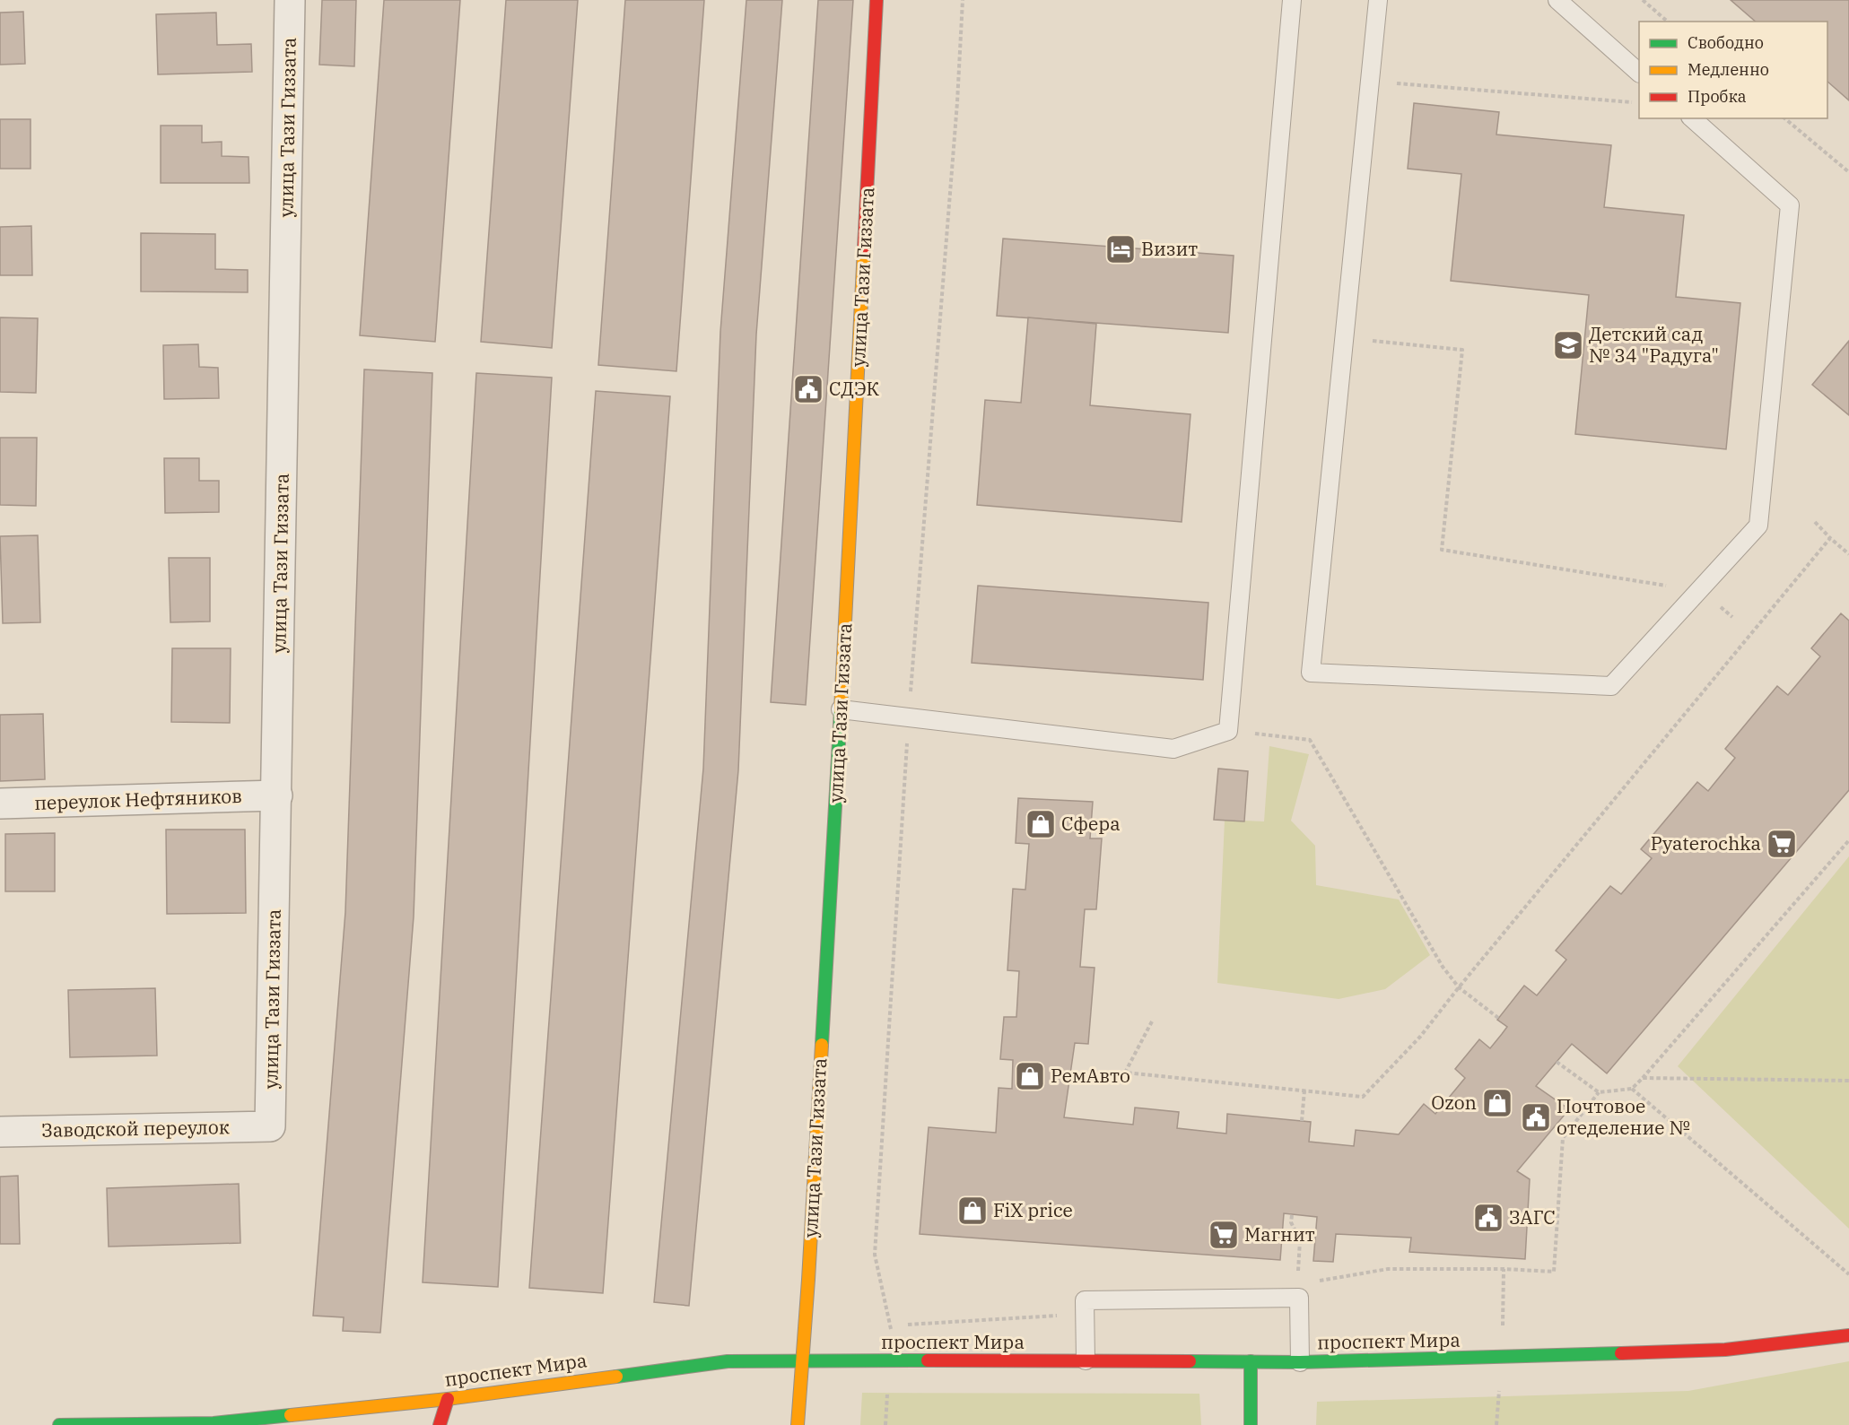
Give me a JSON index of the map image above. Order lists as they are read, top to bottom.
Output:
{
  "streets": {
    "main road": ["улица Тази Гиззата", "проспект Мира"],
    "street": ["переулок Нефтяников", "Заводской переулок"]
  },
  "crossings": [
    ["улица Тази Гиззата", "переулок Нефтяников"],
    ["улица Тази Гиззата", "Заводской переулок"],
    ["улица Тази Гиззата", "проспект Мира"]
  ],
  "places": {
    "hotel": ["Визит"],
    "school or university": ["Детский сад № 34 \"Радуга\""],
    "public building": ["СДЭК", "Почтовое отеделение №", "ЗАГС"],
    "shop": [
      "Сфера",
      "РемАвто",
      "Ozon",
      "FiX price"
    ],
    "supermarket": ["Pyaterochka", "Магнит"]
  },
  "legend": ["Свободно", "Медленно", "Пробка"]
}
